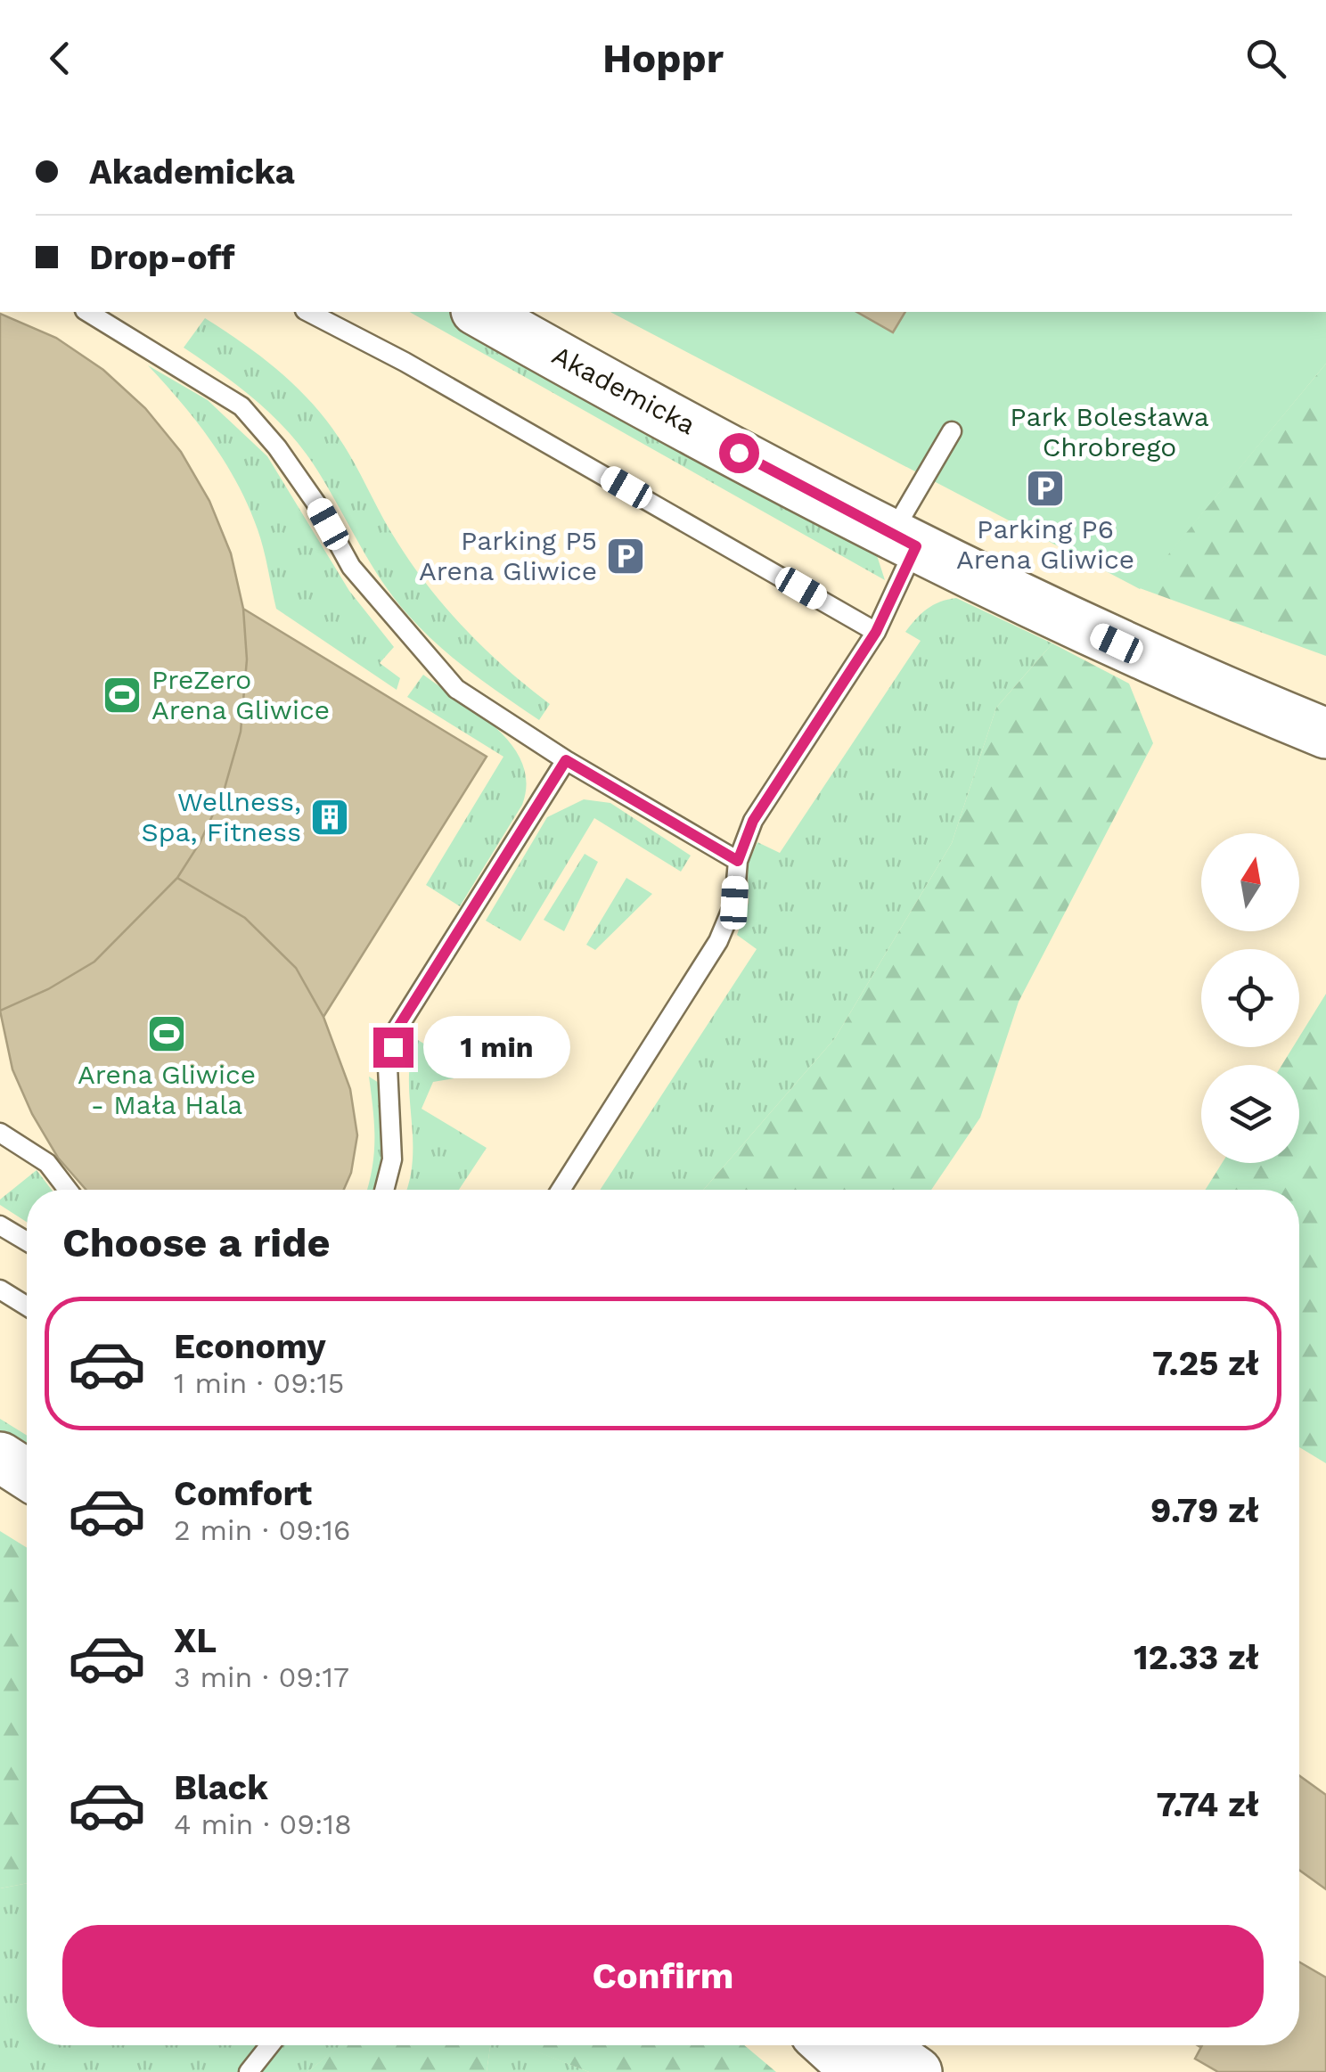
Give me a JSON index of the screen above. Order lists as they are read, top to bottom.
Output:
{
  "streets": {
    "street": ["Akademicka"]
  },
  "parks": ["Park Bolesława Chrobrego"],
  "places": {
    "parking": ["Parking P6 Arena Gliwice", "Parking P5 Arena Gliwice"],
    "sports": ["PreZero Arena Gliwice", "Arena Gliwice - Mała Hala"],
    "building": ["Wellness, Spa, Fitness"]
  },
  "north": "top",
  "page": {
    "header": "Hoppr",
    "banner": ["Akademicka", "Drop-off"],
    "bubble": "1 min",
    "heading": "Choose a ride",
    "list": [
      {
        "name": "Economy",
        "note": "1 min · 09:15",
        "value": "7.25 zł"
      },
      {
        "name": "Comfort",
        "note": "2 min · 09:16",
        "value": "9.79 zł"
      },
      {
        "name": "XL",
        "note": "3 min · 09:17",
        "value": "12.33 zł"
      },
      {
        "name": "Black",
        "note": "4 min · 09:18",
        "value": "7.74 zł"
      }
    ],
    "buttons": "Confirm"
  }
}
